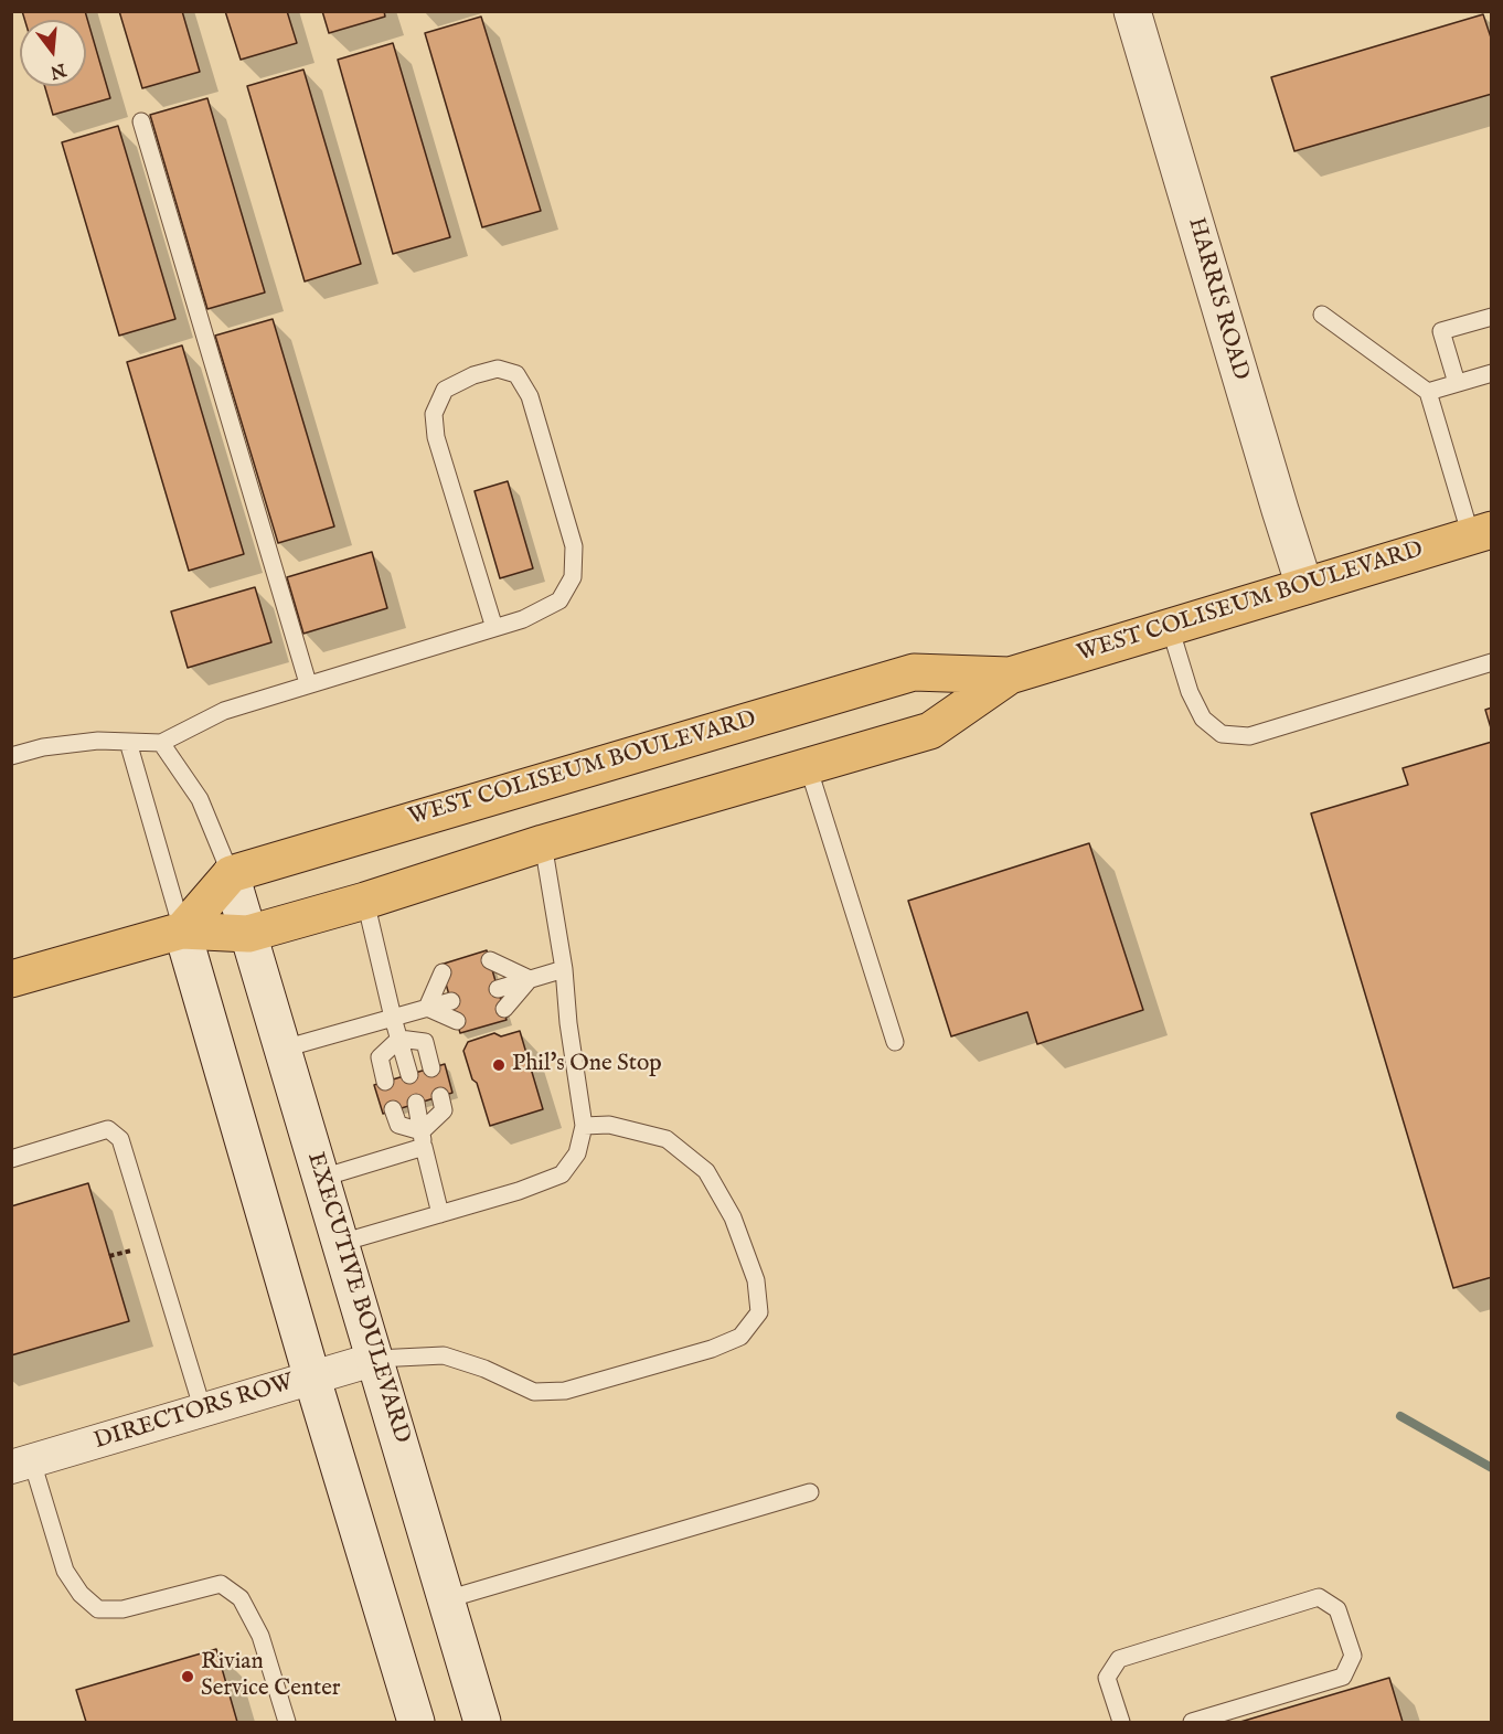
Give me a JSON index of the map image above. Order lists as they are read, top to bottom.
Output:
{
  "streets": {
    "highway": ["WEST COLISEUM BOULEVARD"],
    "main road": ["HARRIS ROAD", "EXECUTIVE BOULEVARD"],
    "street": ["DIRECTORS ROW"]
  },
  "crossings": [
    ["HARRIS ROAD", "WEST COLISEUM BOULEVARD"],
    ["WEST COLISEUM BOULEVARD", "EXECUTIVE BOULEVARD"],
    ["EXECUTIVE BOULEVARD", "DIRECTORS ROW"]
  ],
  "places": ["Phil's One Stop", "Rivian Service Center"],
  "north": "bottom"
}
